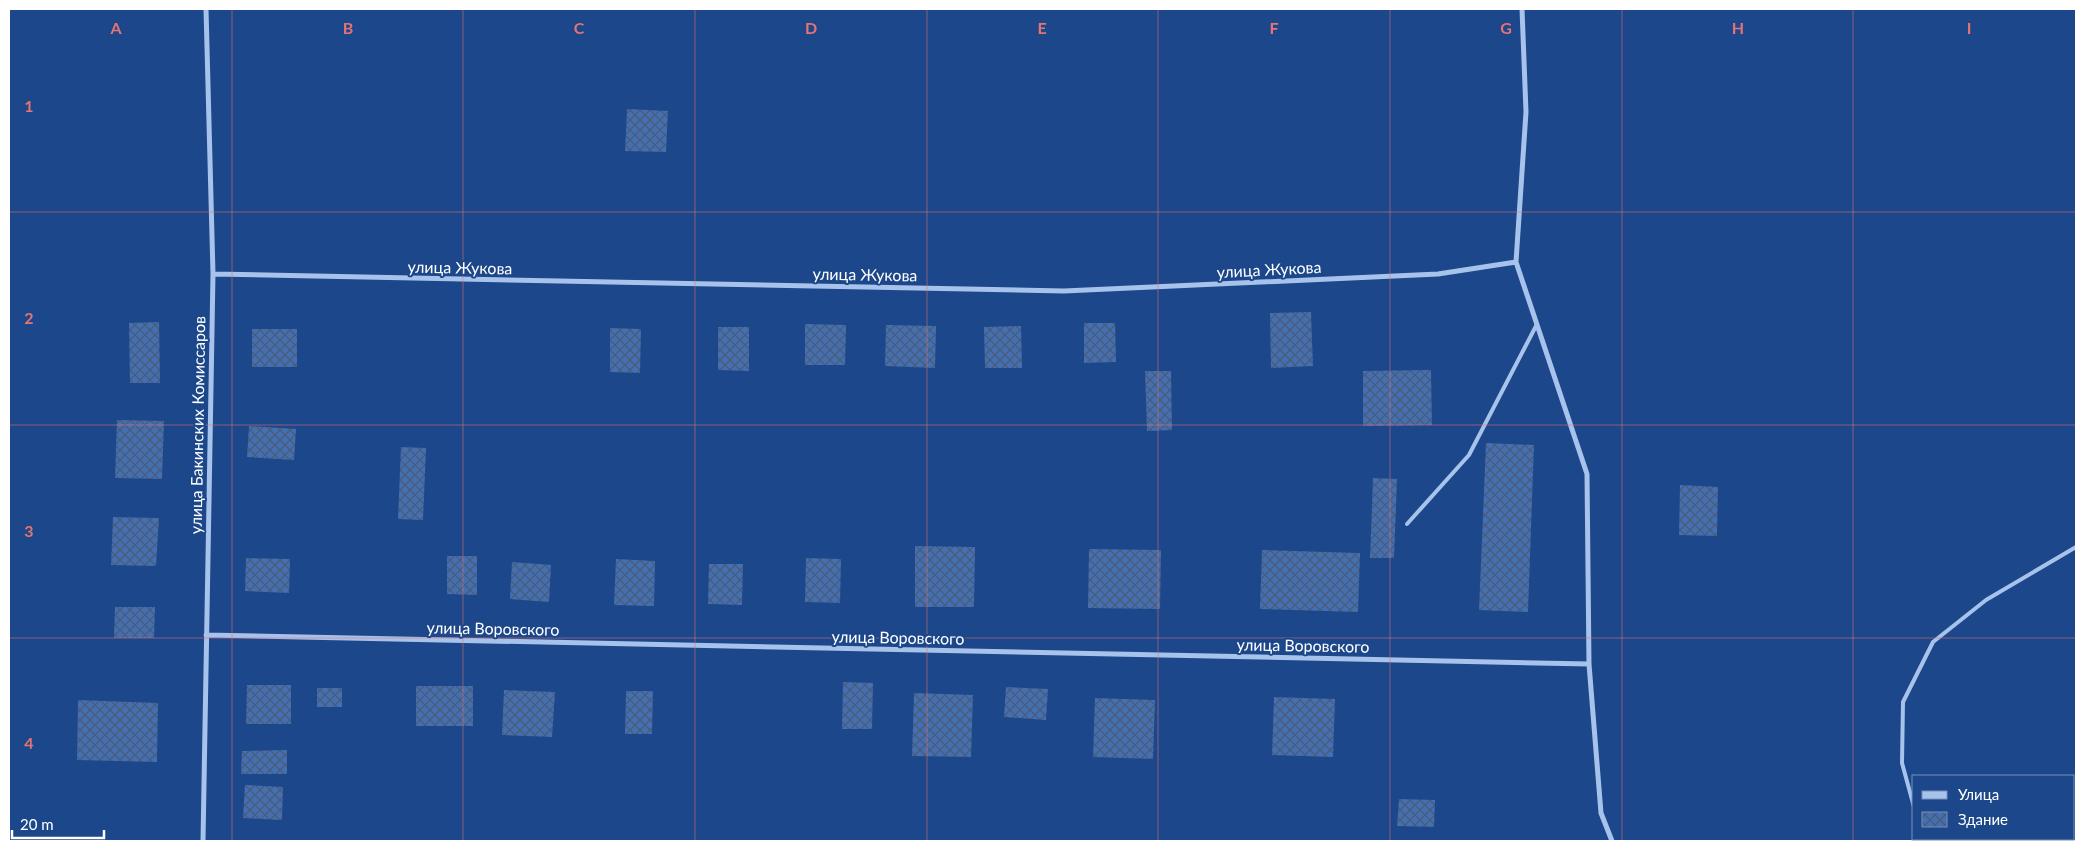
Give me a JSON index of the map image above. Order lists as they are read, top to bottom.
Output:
{
  "streets": {
    "street": ["улица Жукова", "улица Бакинских Комиссаров", "улица Воровского"]
  },
  "crossings": [
    ["улица Жукова", "улица Бакинских Комиссаров"],
    ["улица Бакинских Комиссаров", "улица Воровского"]
  ],
  "legend": ["Улица", "Здание"],
  "scale_bar": "20 m",
  "grid": {
    "columns": [
      "A",
      "B",
      "C",
      "D",
      "E",
      "F",
      "G",
      "H",
      "I"
    ],
    "rows": [
      "1",
      "2",
      "3",
      "4"
    ]
  }
}
